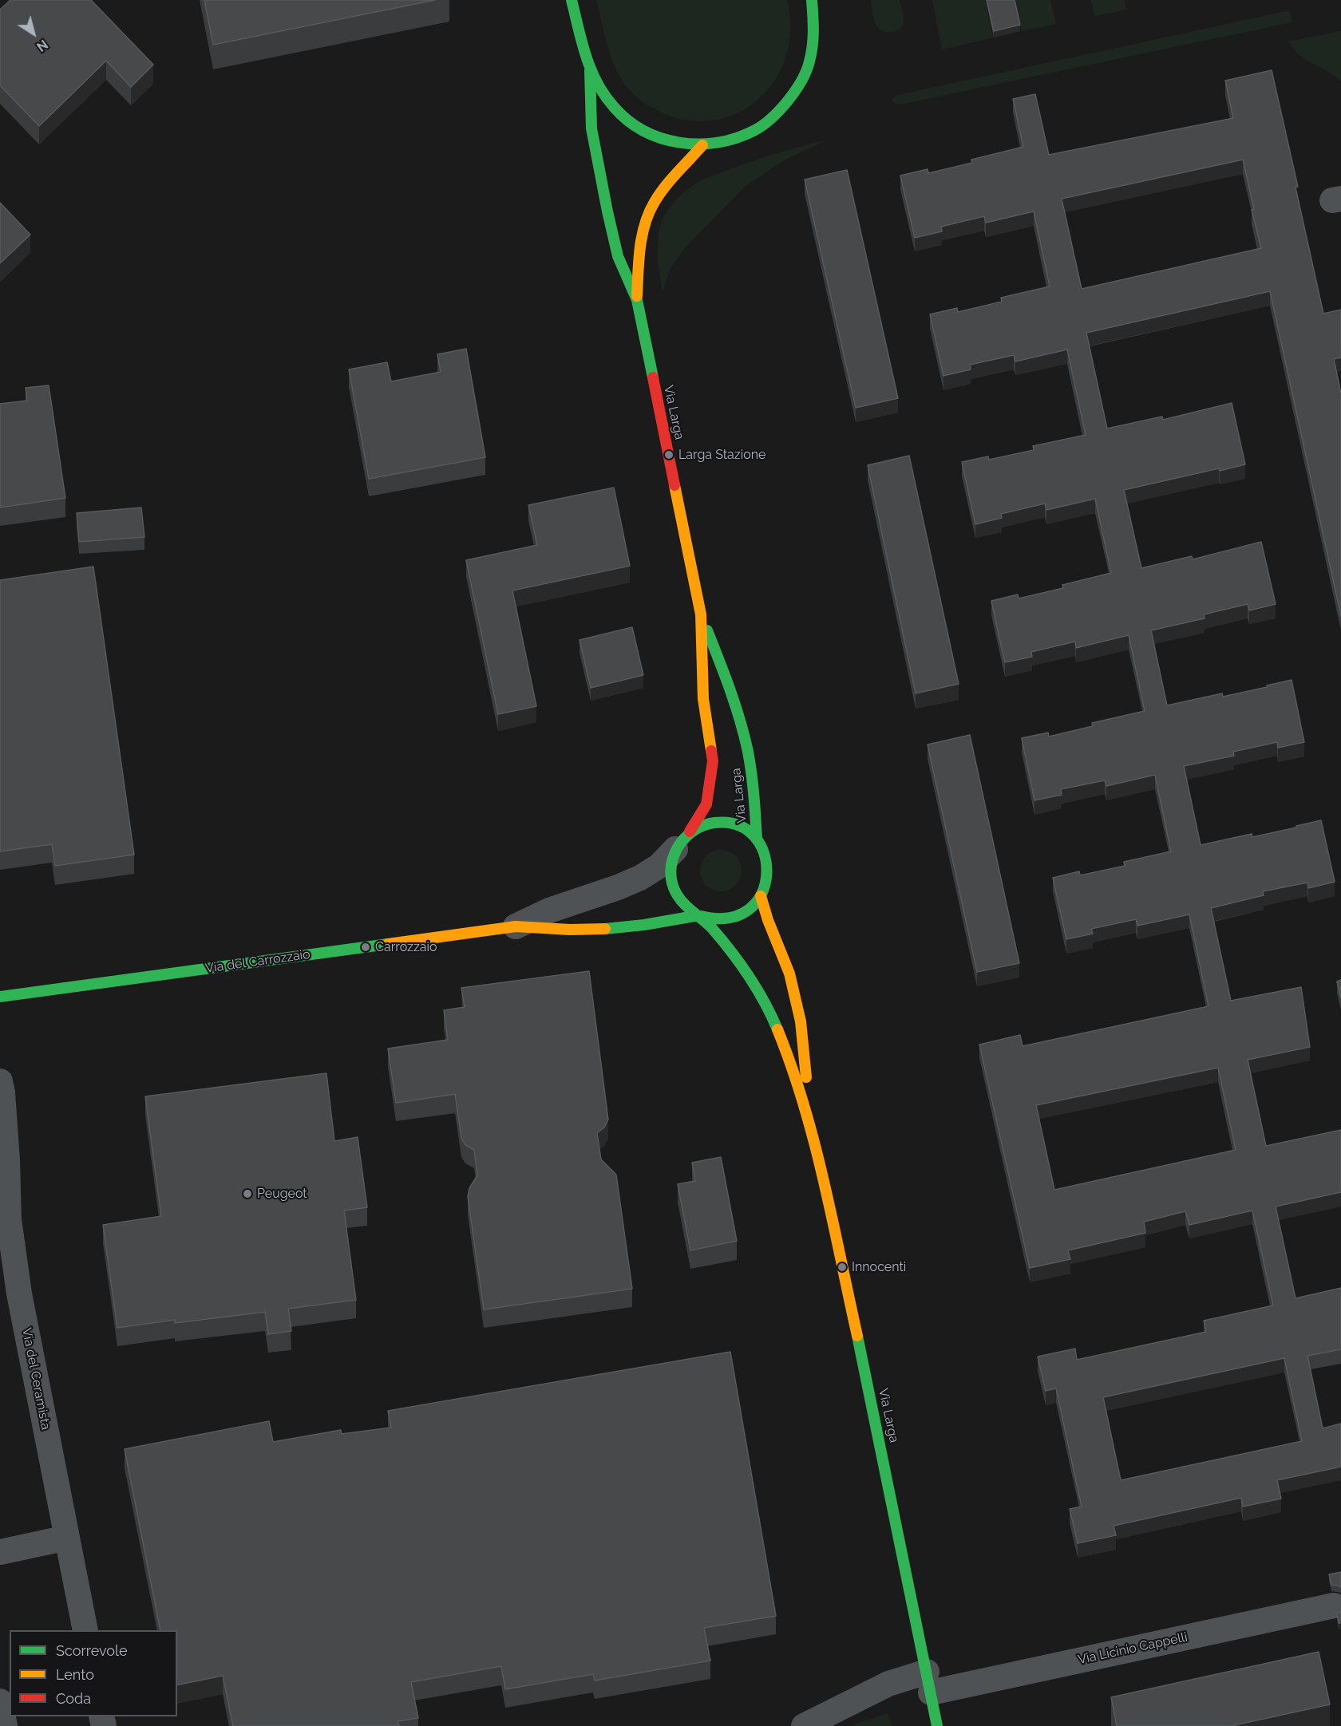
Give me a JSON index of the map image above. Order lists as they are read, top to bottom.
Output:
{
  "streets": {
    "main road": ["Via Larga", "Via del Carrozzaio"],
    "street": ["Via del Ceramista", "Via Licinio Cappelli"]
  },
  "crossings": [
    ["Via Larga", "Via del Carrozzaio"],
    ["Via Larga", "Via Licinio Cappelli"]
  ],
  "places": [
    "Larga Stazione",
    "Carrozzaio",
    "Peugeot",
    "Innocenti"
  ],
  "legend": ["Scorrevole", "Lento", "Coda"],
  "north": "bottom right"
}
